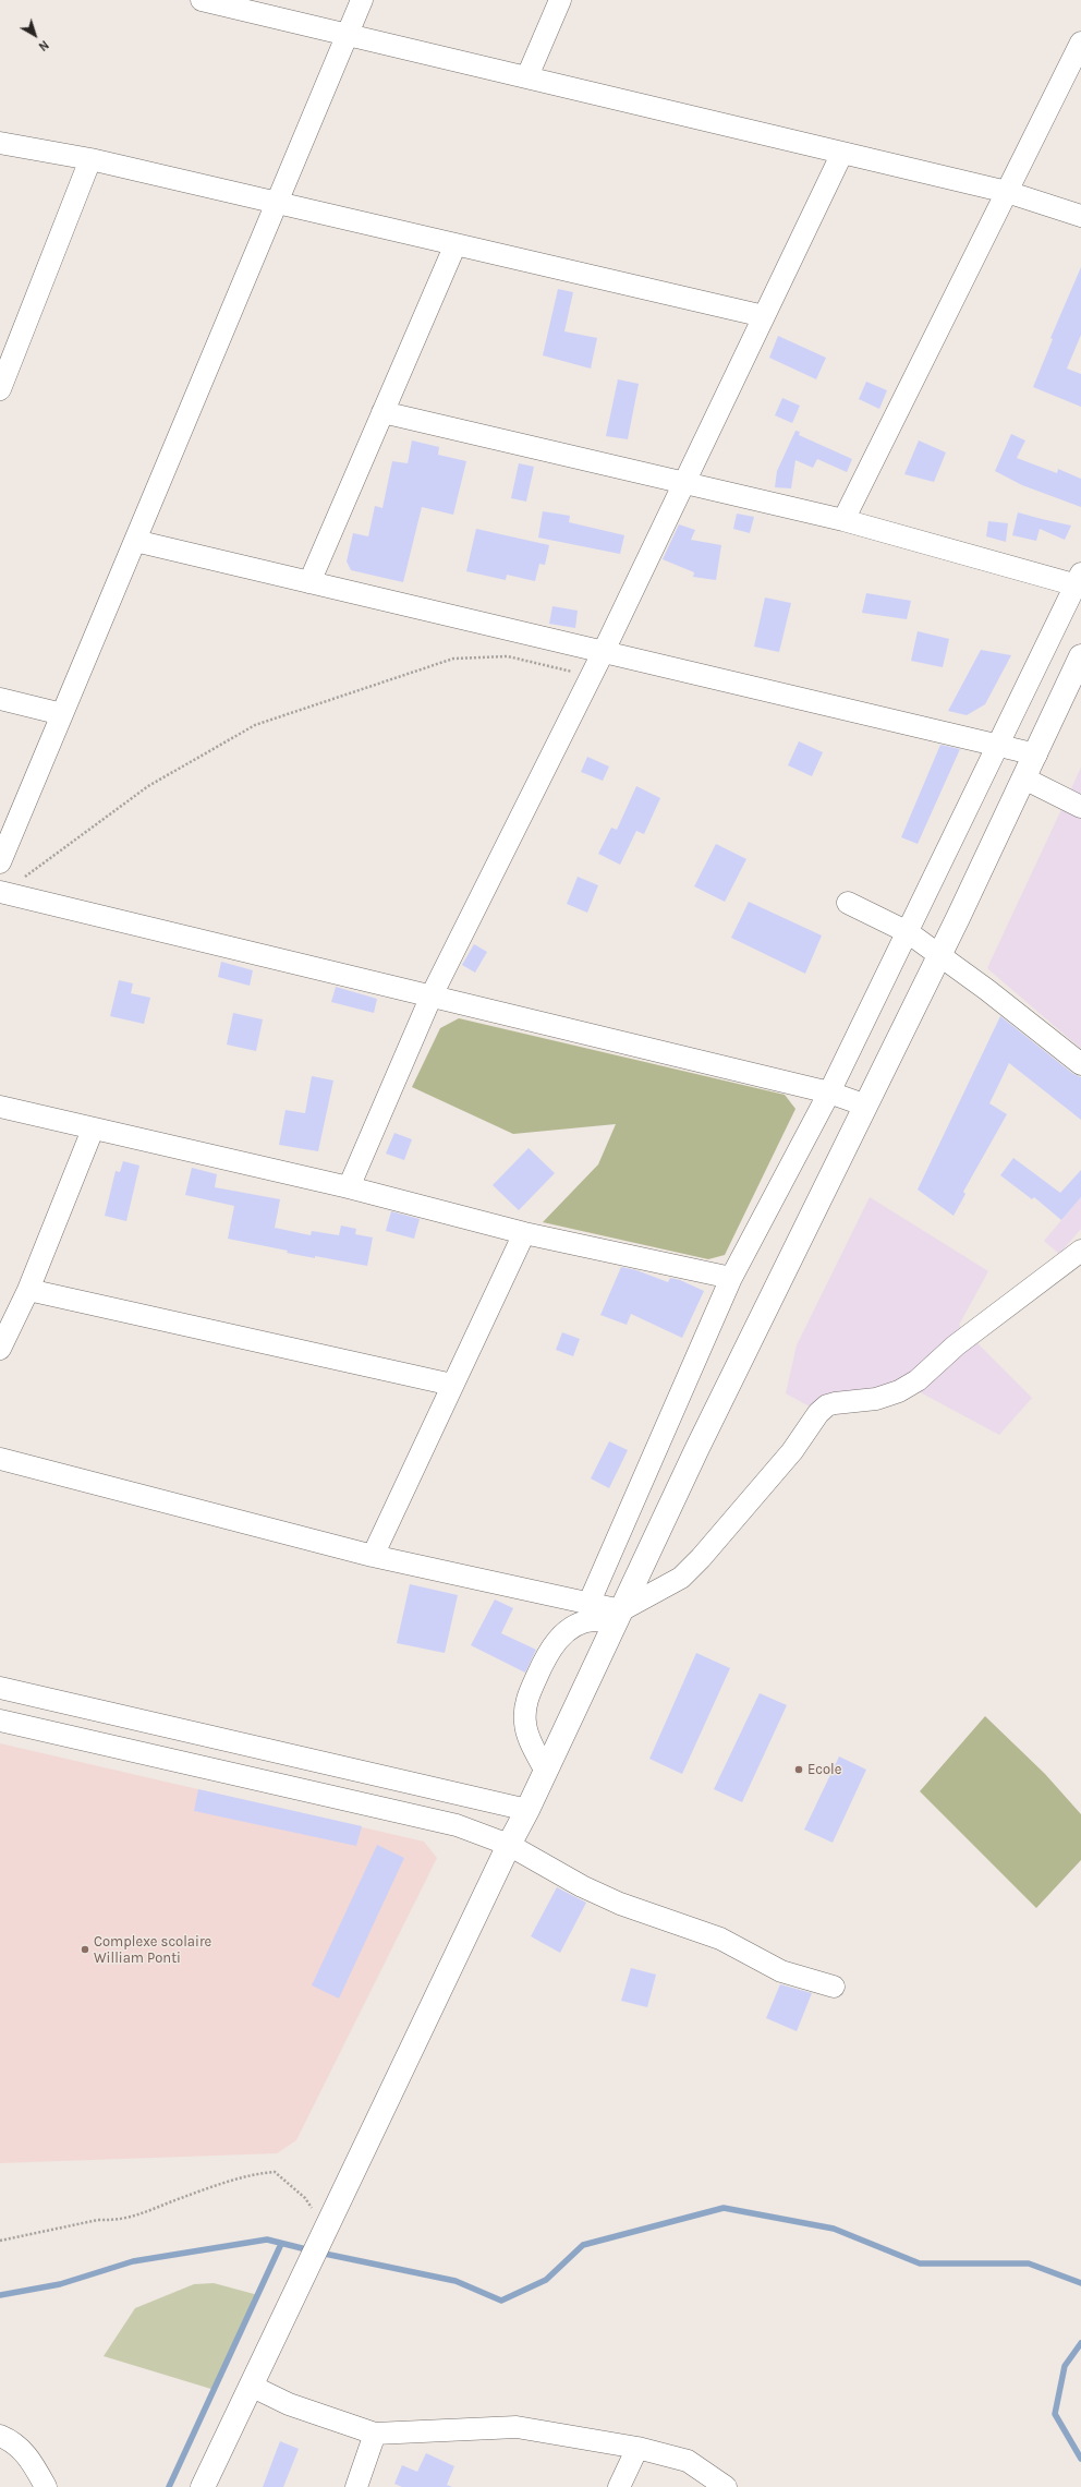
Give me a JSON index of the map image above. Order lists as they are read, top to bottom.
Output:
{
  "places": ["Ecole", "Complexe scolaire William Ponti"],
  "north": "bottom right"
}
